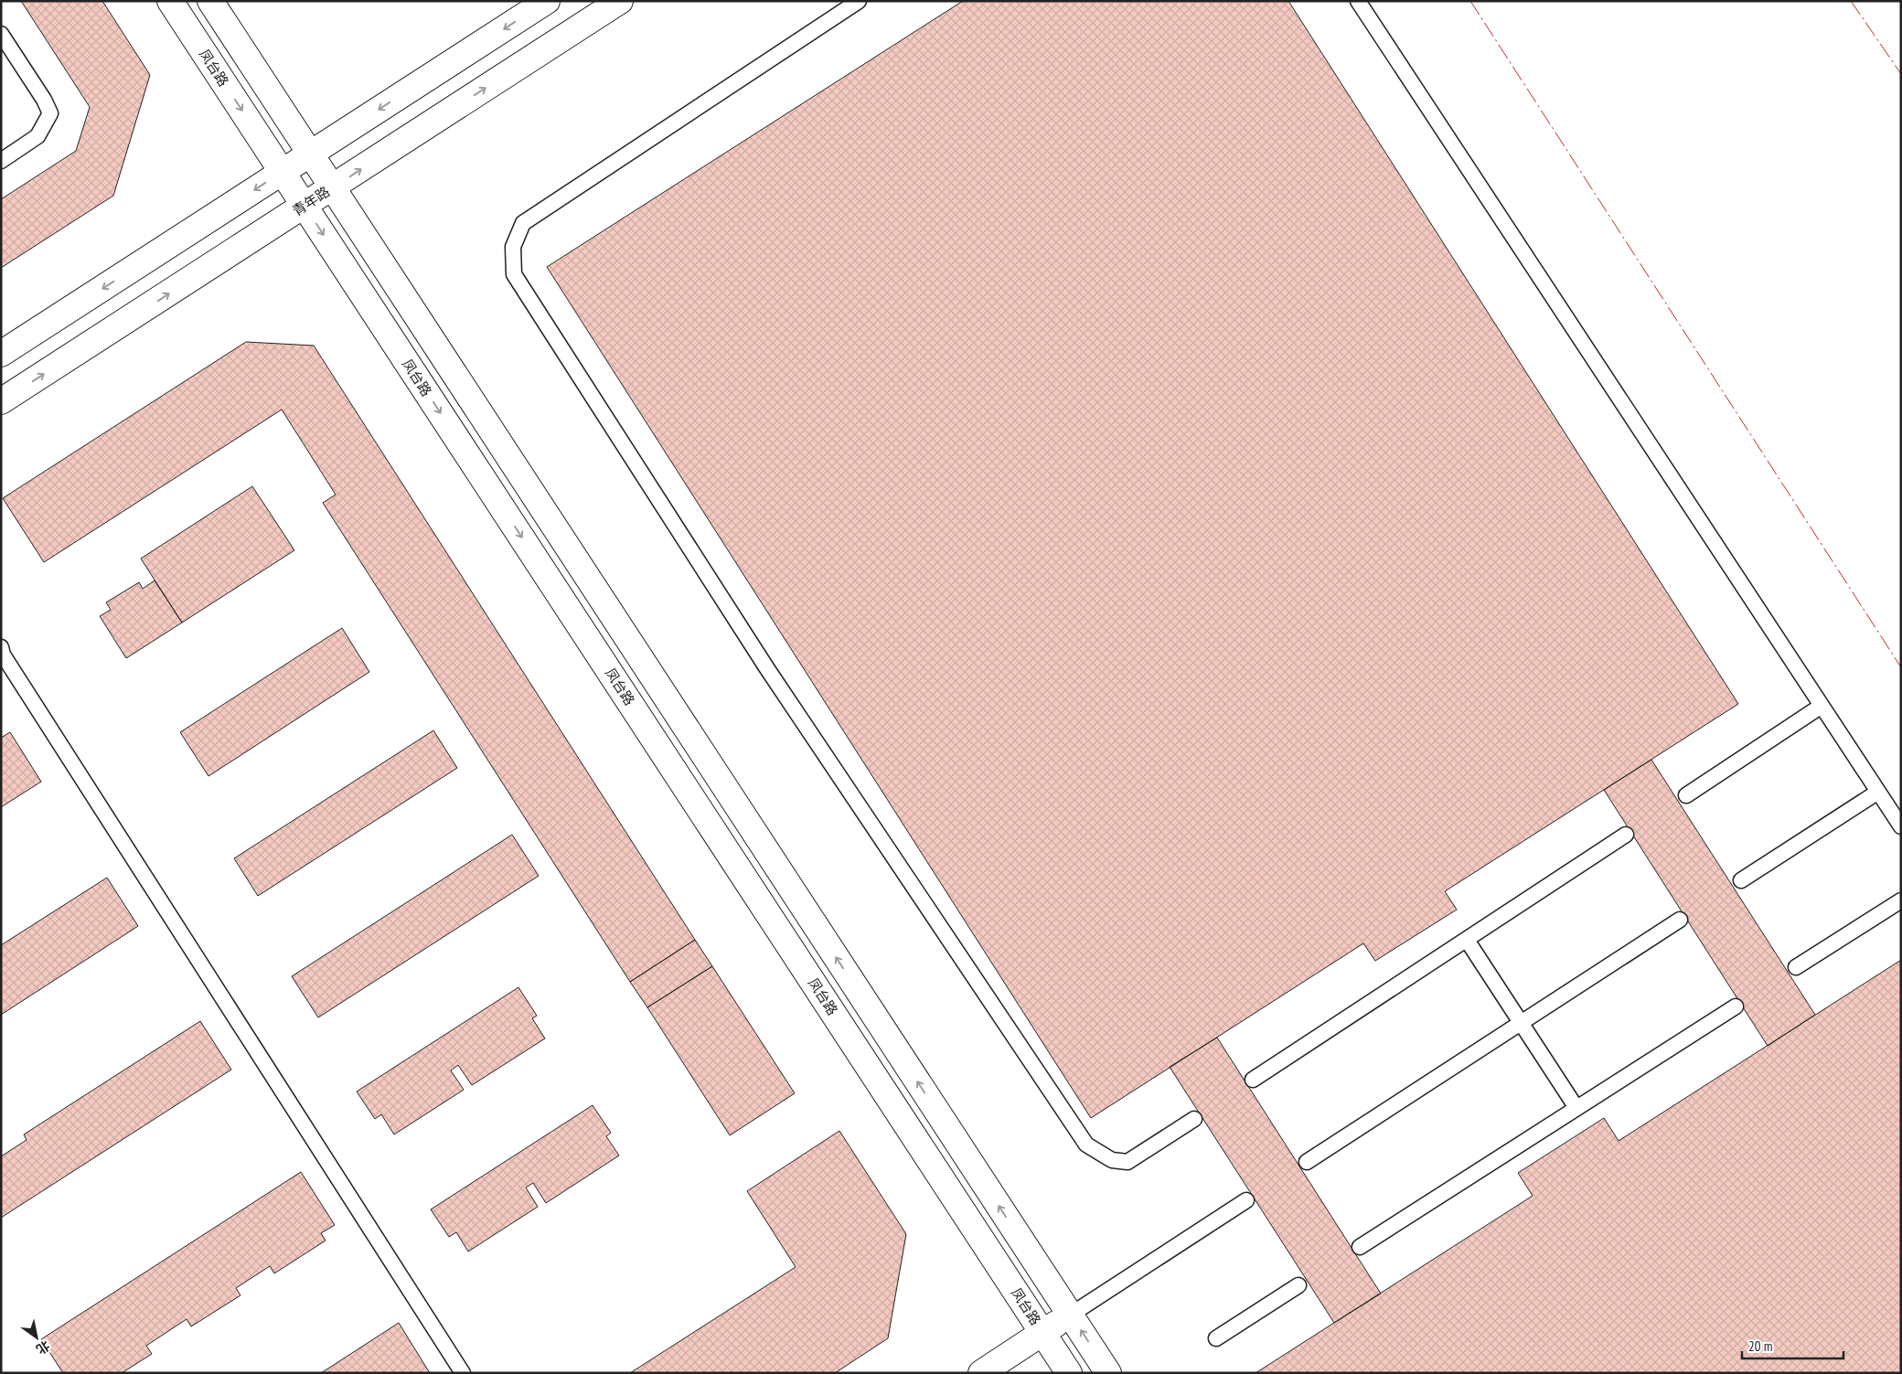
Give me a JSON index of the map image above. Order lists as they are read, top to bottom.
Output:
{
  "streets": {
    "street": ["凤台路", "青年路"]
  },
  "crossings": [
    ["凤台路", "青年路"]
  ],
  "scale_bar": "20 m",
  "north": "bottom right"
}
